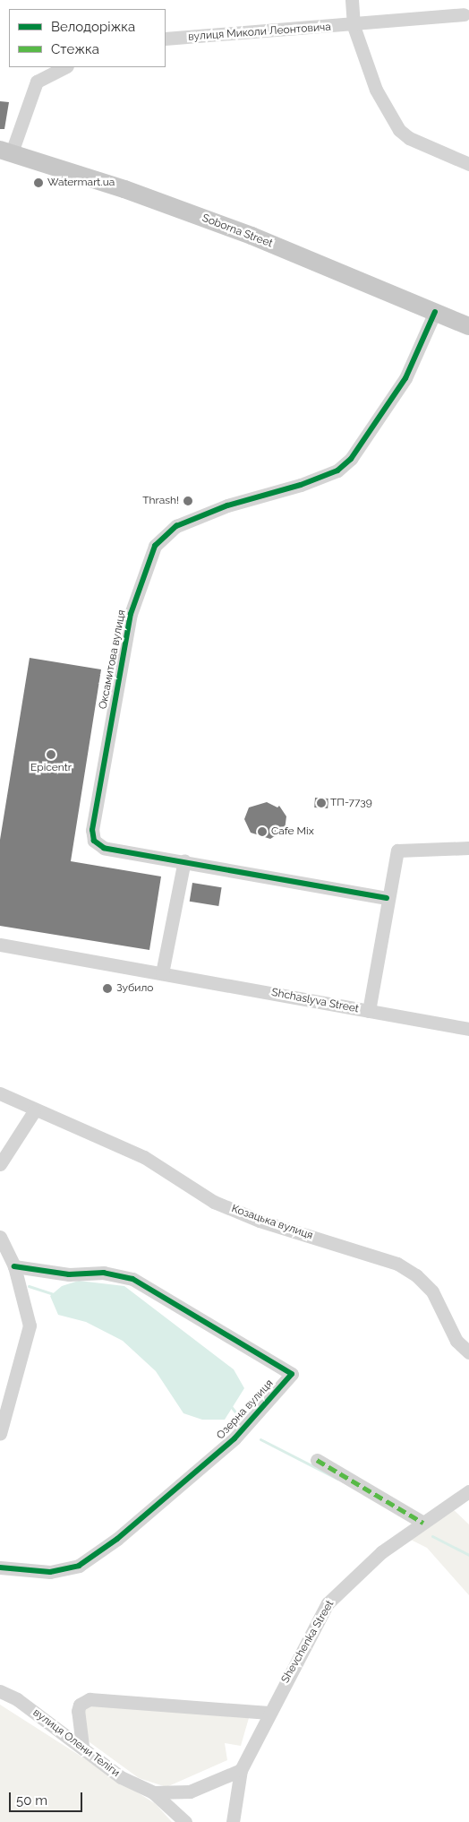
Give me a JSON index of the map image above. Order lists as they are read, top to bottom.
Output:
{
  "streets": {
    "main road": ["Soborna Street"],
    "street": [
      "вулиця Миколи Леонтовича",
      "Оксамитова вулиця",
      "Shchaslyva Street",
      "Козацька вулиця",
      "Озерна вулиця",
      "Shevchenka Street",
      "вулиця Олени Теліги"
    ]
  },
  "crossings": [
    ["Soborna Street", "Оксамитова вулиця"]
  ],
  "places": [
    "Watermart.ua",
    "Thrash!",
    "Epicentr",
    "ТП-7739",
    "Cafe Mix",
    "Зубило"
  ],
  "legend": ["Велодоріжка", "Стежка"],
  "scale_bar": "50 m"
}
